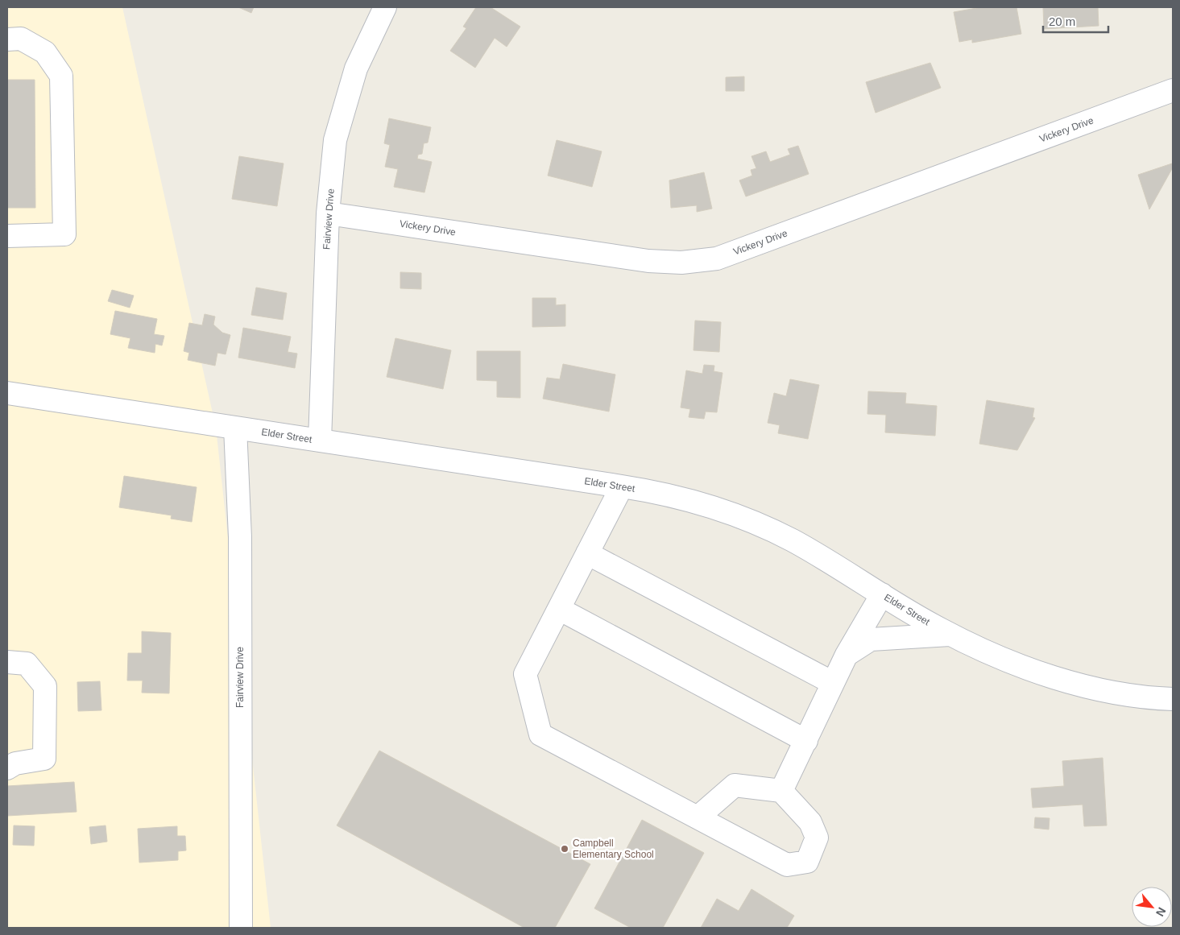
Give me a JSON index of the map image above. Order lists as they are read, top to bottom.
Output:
{
  "streets": {
    "street": ["Vickery Drive", "Fairview Drive", "Elder Street"]
  },
  "crossings": [
    ["Vickery Drive", "Fairview Drive"],
    ["Fairview Drive", "Elder Street"]
  ],
  "places": ["Campbell Elementary School"],
  "scale_bar": "20 m",
  "north": "bottom right"
}
